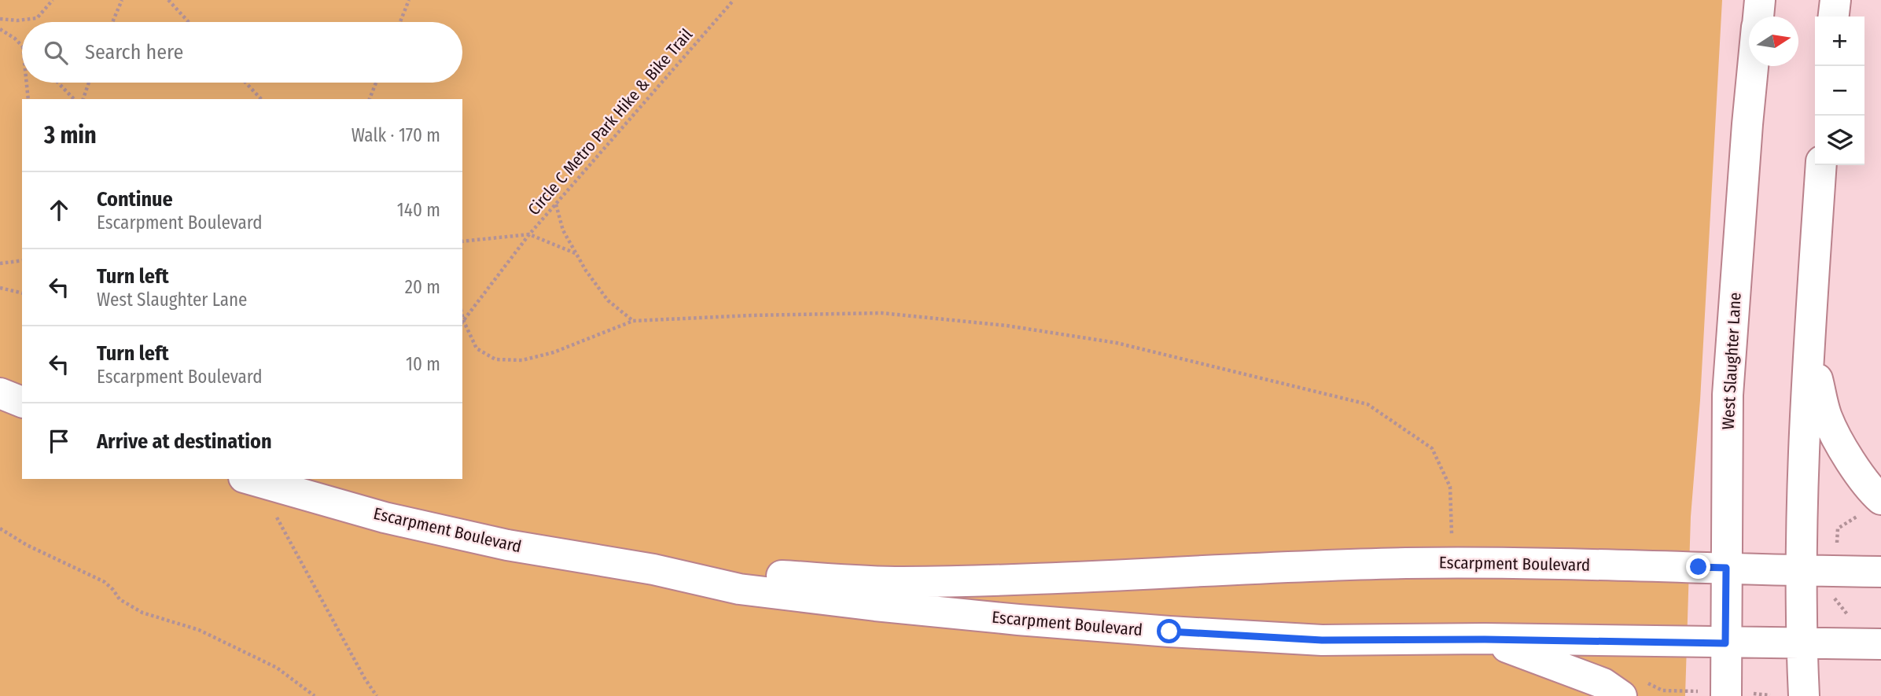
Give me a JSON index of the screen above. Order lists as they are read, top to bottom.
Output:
{
  "streets": {
    "main road": ["West Slaughter Lane", "Escarpment Boulevard"],
    "path": ["Circle C Metro Park Hike & Bike Trail"]
  },
  "crossings": [
    ["West Slaughter Lane", "Escarpment Boulevard"]
  ],
  "north": "right",
  "page": {
    "map_buttons": ["+", "−"],
    "search": "Search here",
    "heading": ["3 min", "Walk · 170 m"],
    "list": [
      ["Continue", "Escarpment Boulevard", "140 m"],
      ["Turn left", "West Slaughter Lane", "20 m"],
      ["Turn left", "Escarpment Boulevard", "10 m"],
      "Arrive at destination"
    ]
  }
}
